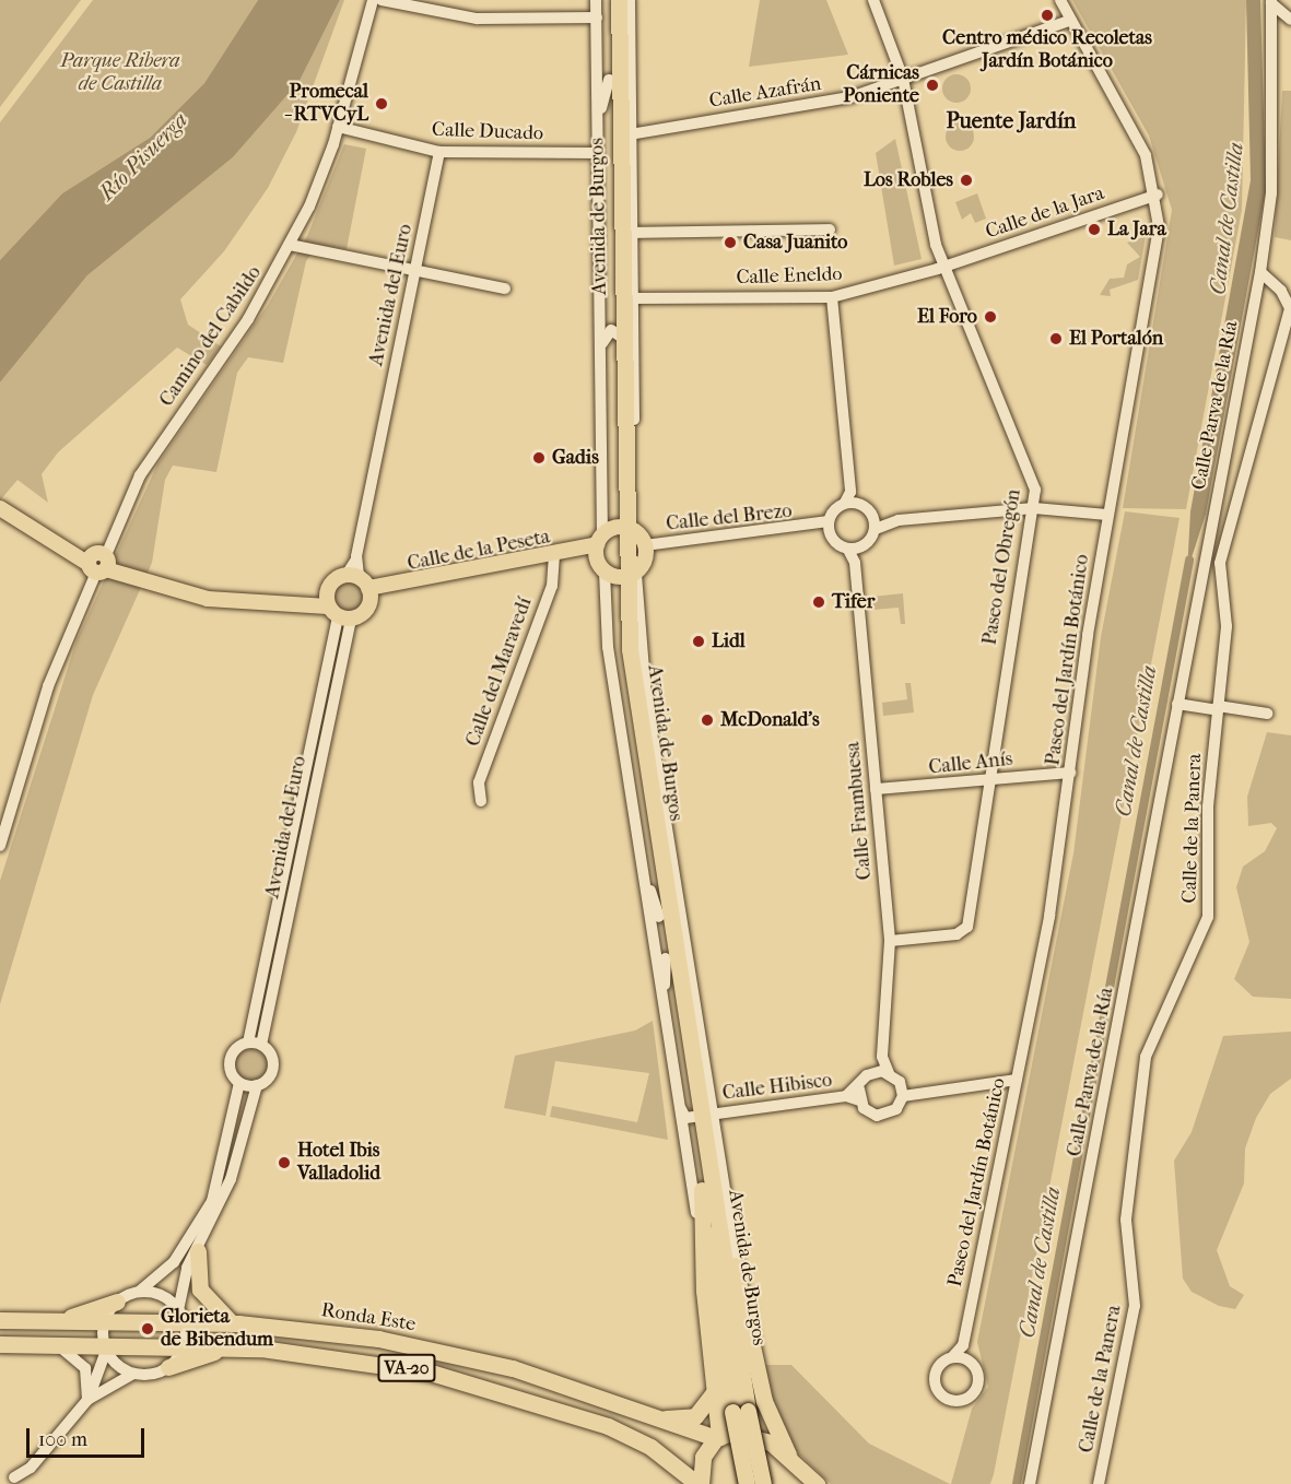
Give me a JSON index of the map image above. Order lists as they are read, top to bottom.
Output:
{
  "streets": {
    "highway": ["Avenida de Burgos", "Ronda Este", "VA-20"],
    "main road": ["Calle de la Peseta"],
    "street": [
      "Calle Azafrán",
      "Calle Ducado",
      "Calle de la Jara",
      "Calle Eneldo",
      "Avenida del Euro",
      "Camino del Cabildo",
      "Calle Parva de la Ría",
      "Calle del Brezo",
      "Paseo del Obregón",
      "Paseo del Jardín Botánico",
      "Calle del Maravedí",
      "Calle Anís",
      "Calle Frambuesa",
      "Calle de la Panera",
      "Calle Hibisco"
    ]
  },
  "crossings": [
    ["Calle Azafrán", "Avenida de Burgos"],
    ["Calle Azafrán", "Paseo del Obregón"],
    ["Calle Azafrán", "Paseo del Jardín Botánico"],
    ["Calle Ducado", "Avenida de Burgos"],
    ["Calle Ducado", "Avenida del Euro"],
    ["Calle Ducado", "Camino del Cabildo"],
    ["Calle de la Jara", "Calle Eneldo"],
    ["Calle de la Jara", "Paseo del Obregón"],
    ["Calle de la Jara", "Paseo del Jardín Botánico"],
    ["Avenida de Burgos", "Calle Eneldo"],
    ["Avenida de Burgos", "Calle de la Peseta"],
    ["Avenida de Burgos", "Calle Hibisco"],
    ["Calle Eneldo", "Paseo del Obregón"],
    ["Avenida del Euro", "Calle de la Peseta"],
    ["Calle Parva de la Ría", "Calle de la Panera"],
    ["Calle de la Peseta", "Calle del Maravedí"],
    ["Paseo del Obregón", "Calle Anís"],
    ["Paseo del Obregón", "Calle Frambuesa"],
    ["Paseo del Jardín Botánico", "Calle Anís"],
    ["Calle Anís", "Calle Frambuesa"],
    ["Calle Frambuesa", "Calle Hibisco"],
    ["Ronda Este", "VA-20"]
  ],
  "districts": ["Puente Jardín"],
  "water": ["Río Pisuerga", "Canal de Castilla"],
  "parks": ["Parque Ribera de Castilla"],
  "places": [
    "Centro médico Recoletas Jardín Botánico",
    "Cárnicas Poniente",
    "Promecal - RTVCyL",
    "Los Robles",
    "La Jara",
    "Casa Juanito",
    "El Foro",
    "El Portalón",
    "Gadis",
    "Tifer",
    "Lidl",
    "McDonald's",
    "Hotel Ibis Valladolid",
    "Glorieta de Bibendum"
  ],
  "scale_bar": "100 m"
}
